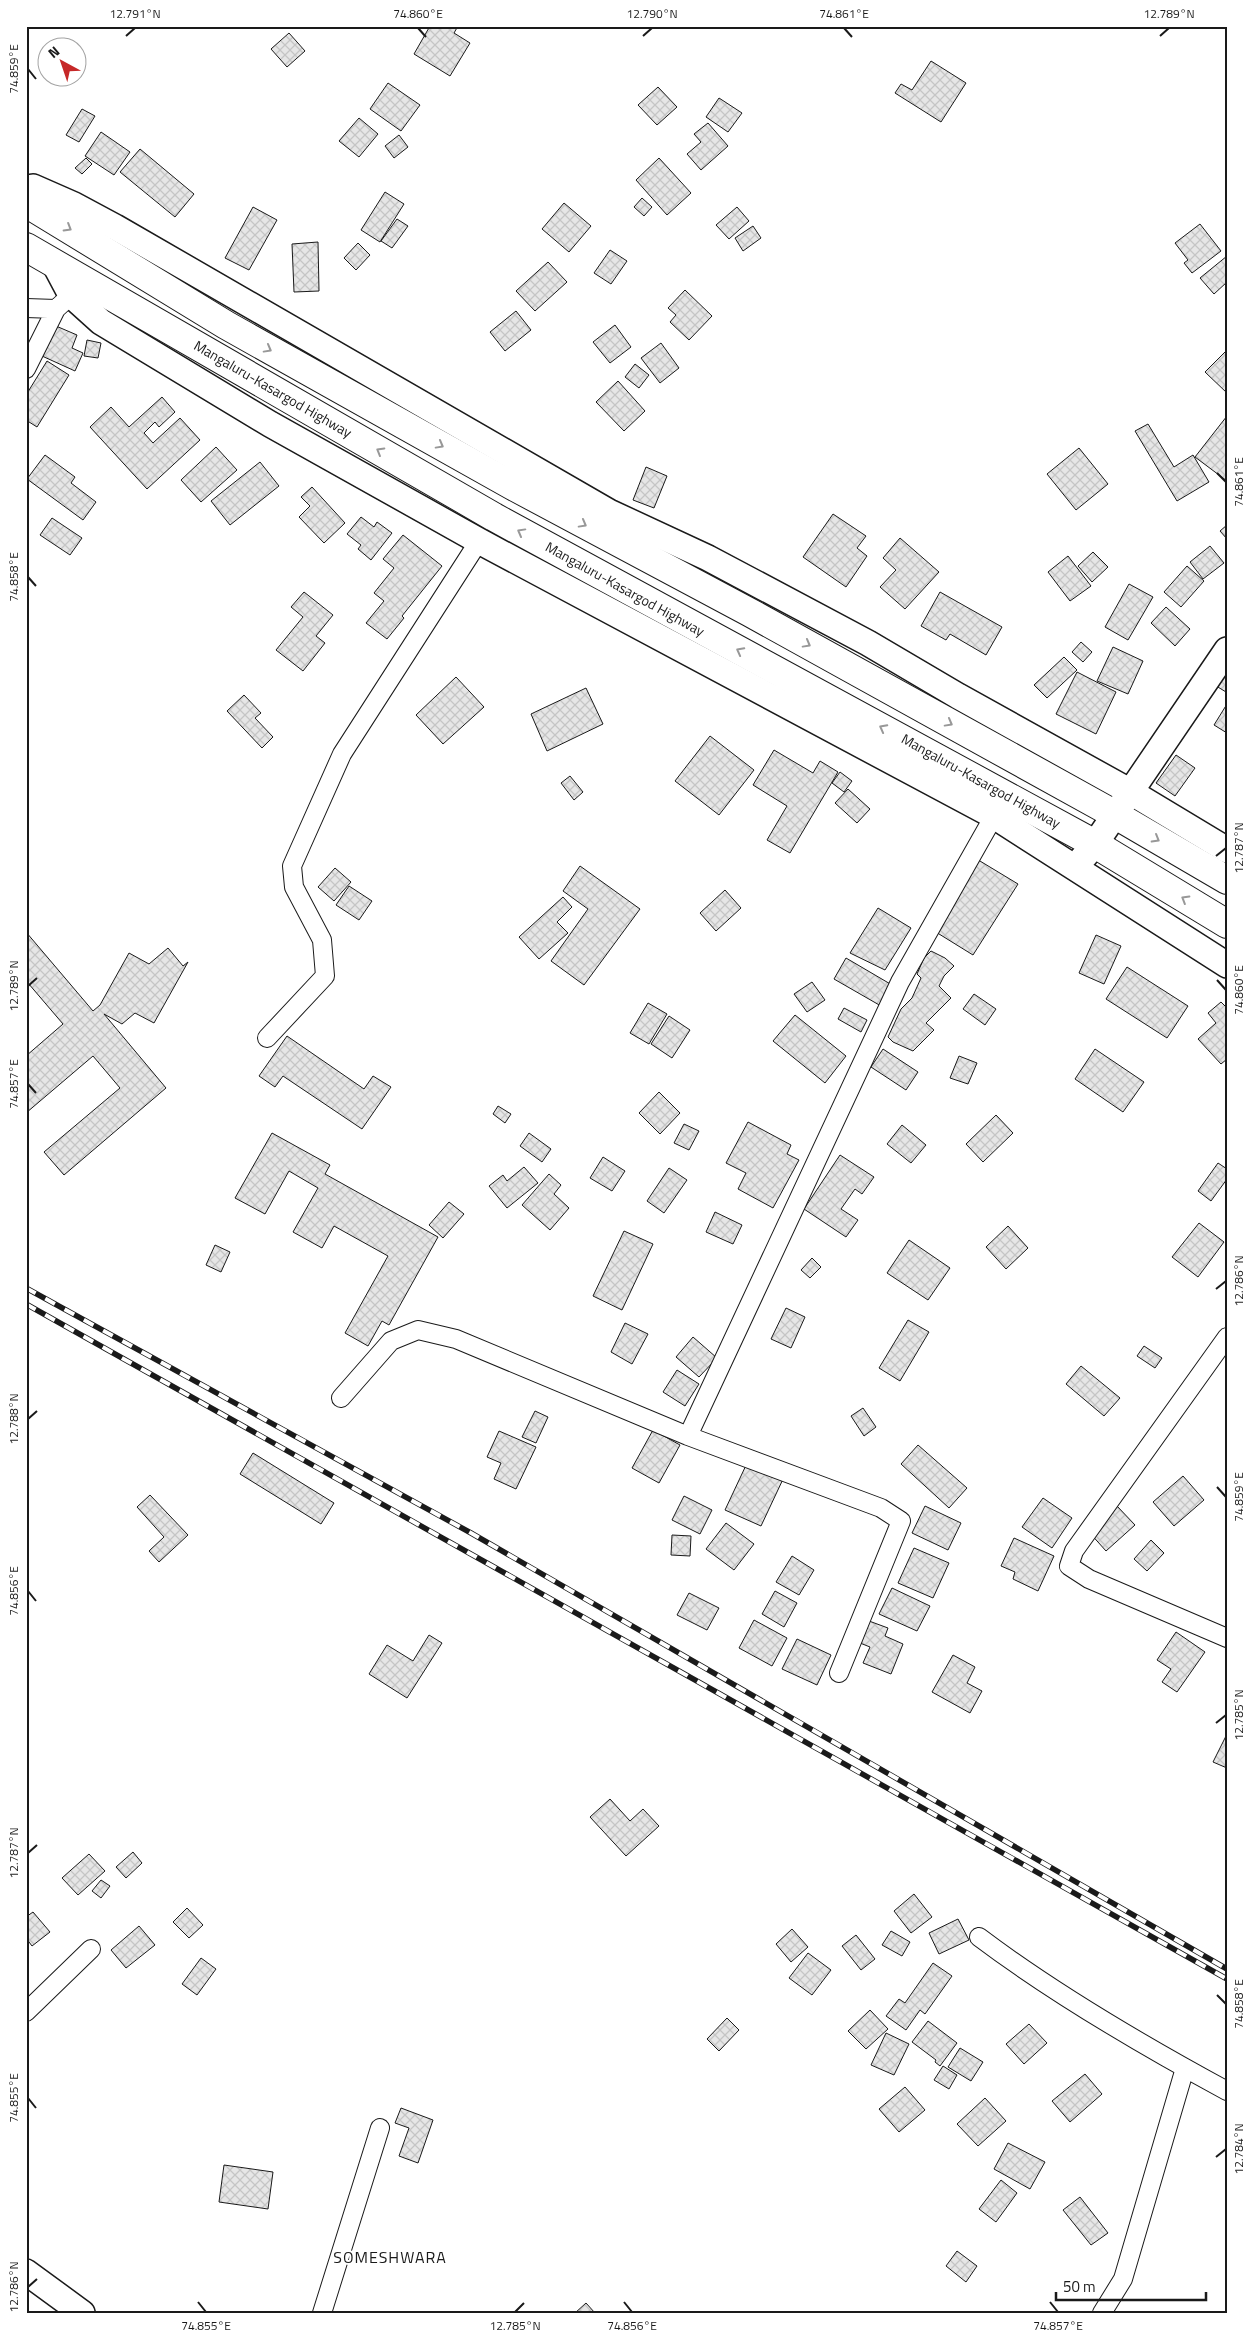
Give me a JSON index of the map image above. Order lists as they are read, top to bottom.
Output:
{
  "streets": {
    "highway": ["Mangaluru-Kasargod Highway"]
  },
  "districts": ["SOMESHWARA"],
  "scale_bar": "50 m",
  "north": "top left",
  "coordinates": [
    "12.791°N",
    "74.860°E",
    "12.790°N",
    "74.861°E",
    "12.789°N",
    "74.859°E",
    "74.858°E",
    "12.787°N",
    "74.857°E",
    "12.786°N",
    "12.788°N",
    "74.856°E",
    "12.785°N",
    "74.855°E",
    "12.784°N"
  ]
}
